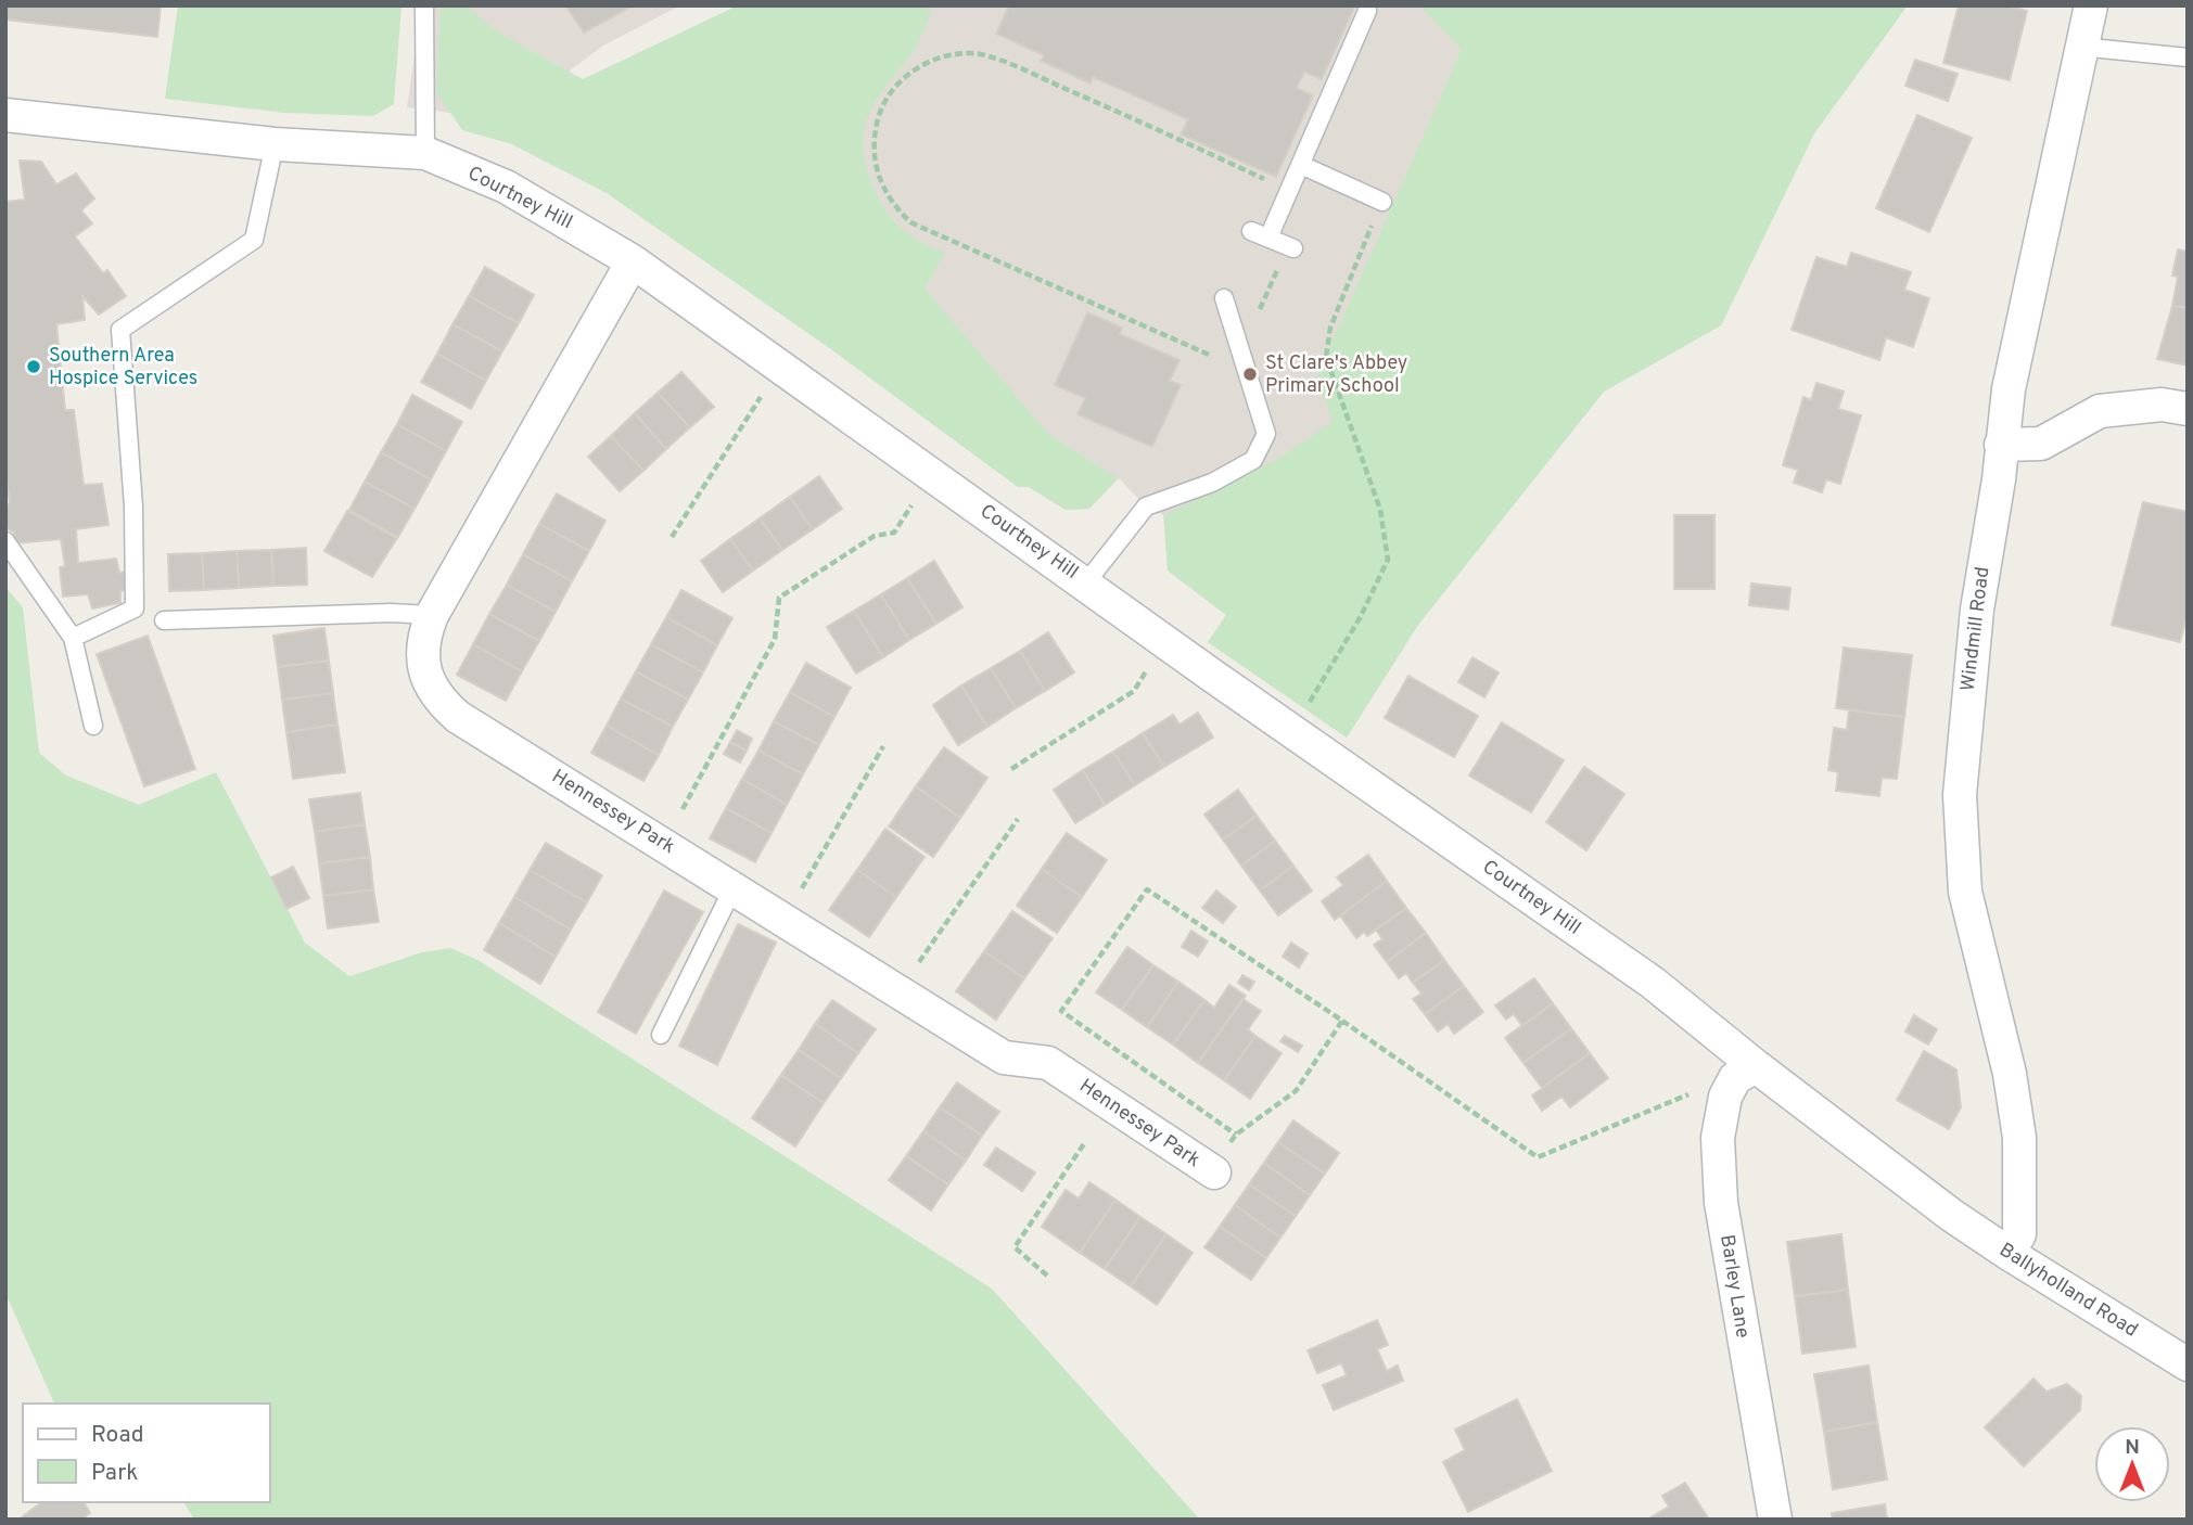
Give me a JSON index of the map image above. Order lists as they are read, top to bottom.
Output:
{
  "streets": {
    "street": [
      "Courtney Hill",
      "Windmill Road",
      "Hennessey Park",
      "Barley Lane",
      "Ballyholland Road"
    ]
  },
  "crossings": [
    ["Courtney Hill", "Hennessey Park"],
    ["Courtney Hill", "Barley Lane"],
    ["Courtney Hill", "Ballyholland Road"],
    ["Windmill Road", "Ballyholland Road"]
  ],
  "places": ["Southern Area Hospice Services", "St Clare's Abbey Primary School"],
  "legend": ["Road", "Park"],
  "north": "top"
}
